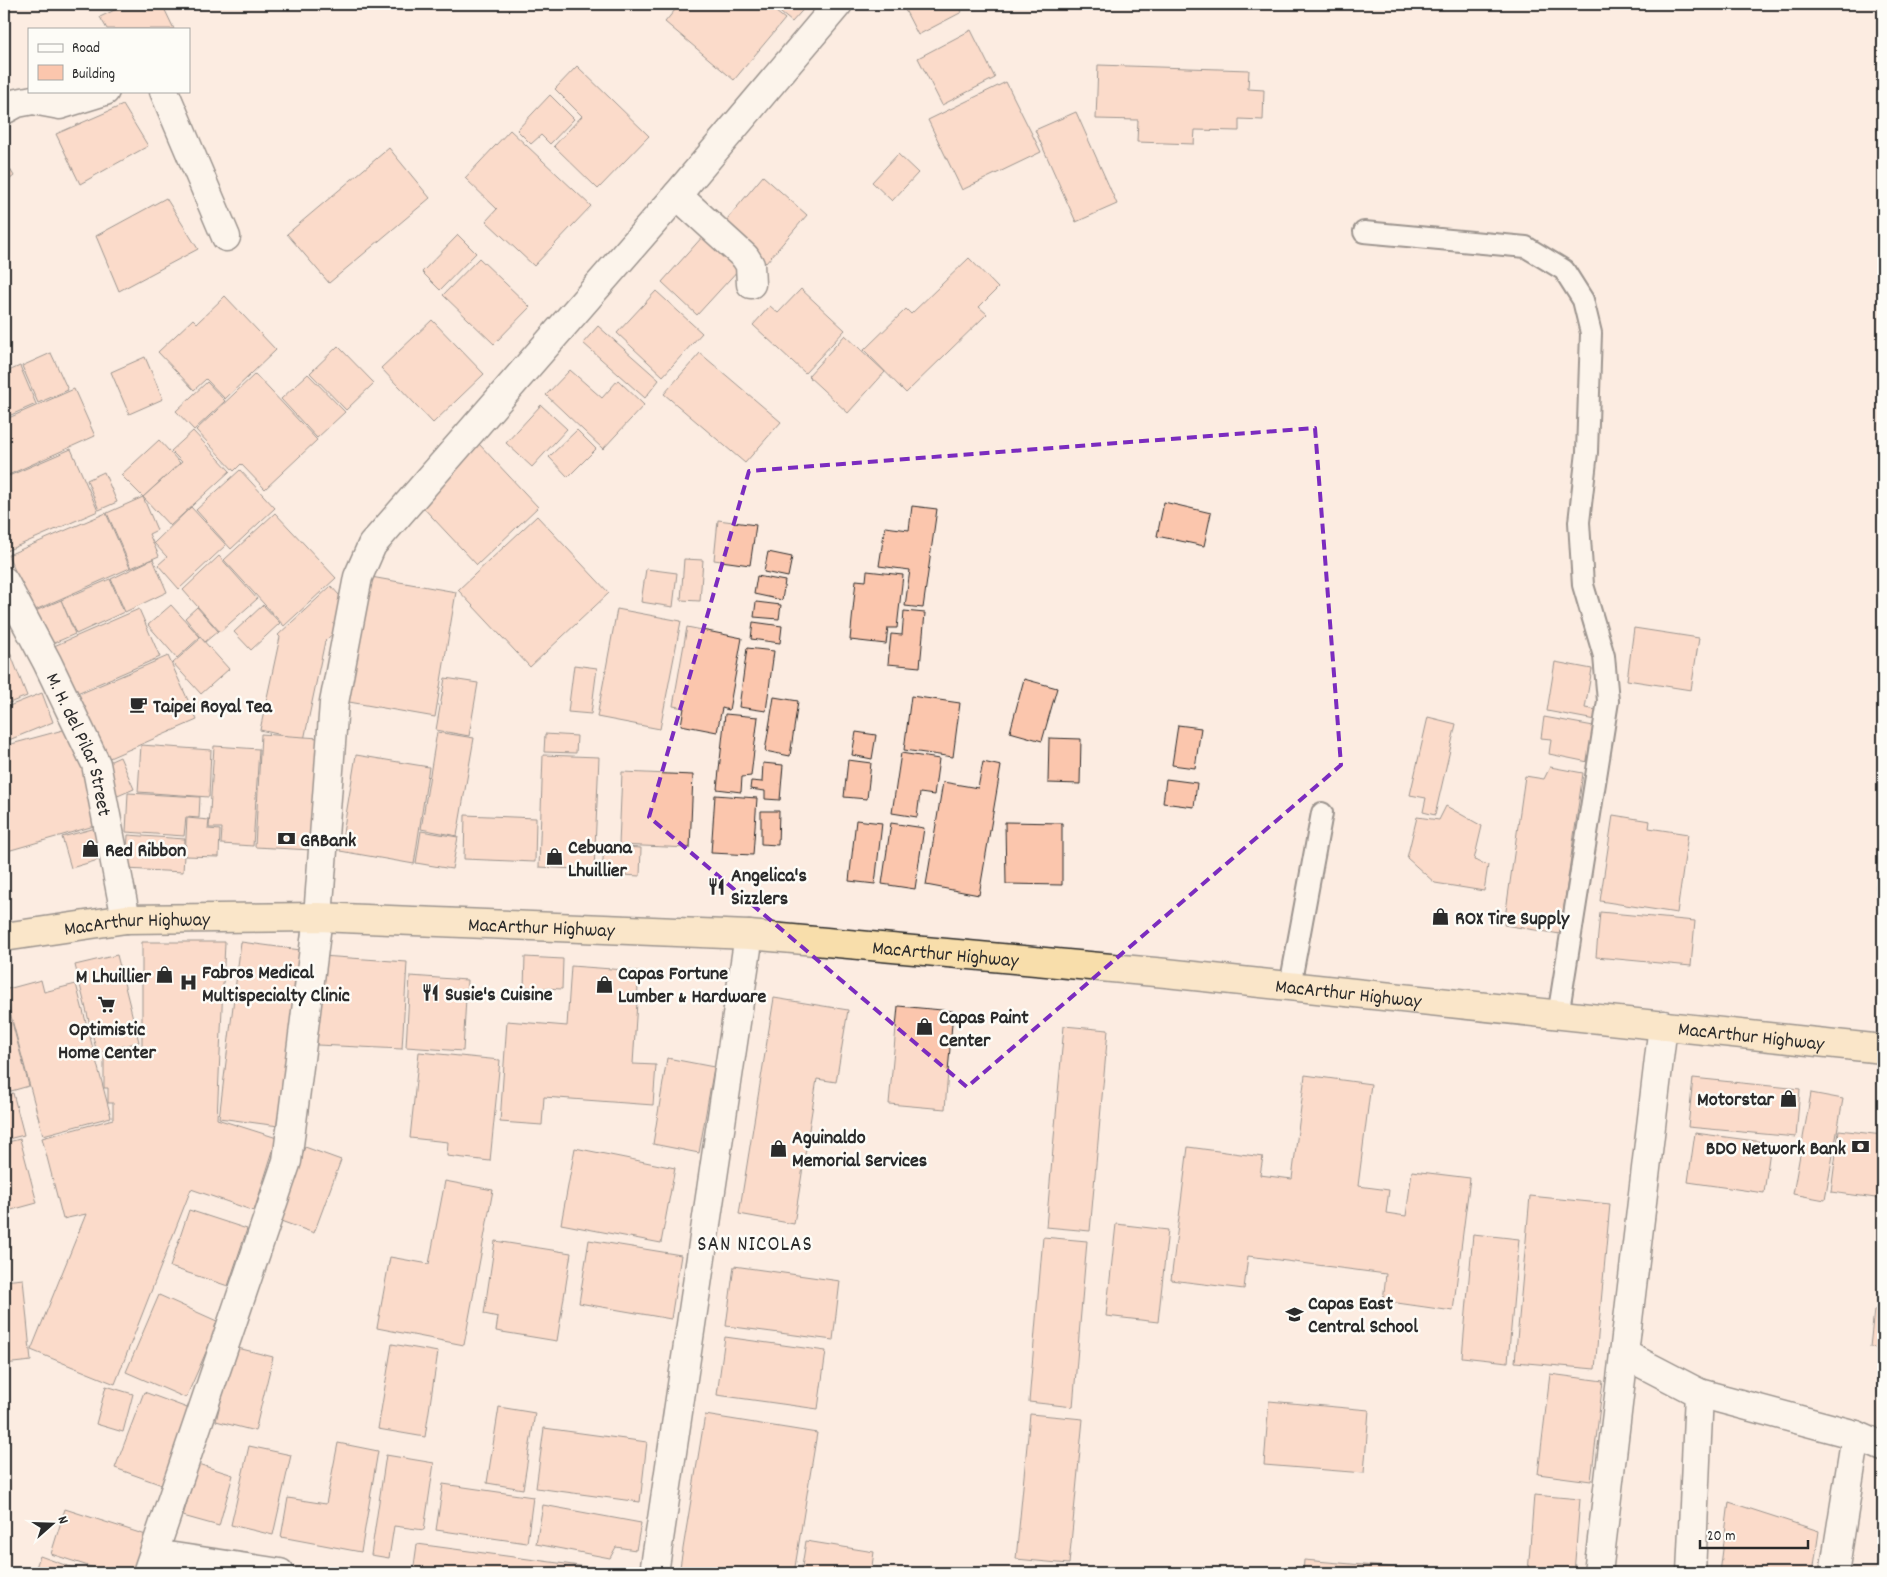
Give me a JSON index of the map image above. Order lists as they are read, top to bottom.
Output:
{
  "streets": {
    "highway": ["MacArthur Highway"],
    "street": ["M. H. del Pilar Street"]
  },
  "crossings": [
    ["M. H. del Pilar Street", "MacArthur Highway"]
  ],
  "districts": ["SAN NICOLAS"],
  "places": {
    "cafe": ["Taipei Royal Tea"],
    "bank": ["GRBank", "BDO Network Bank"],
    "shop": [
      "Red Ribbon",
      "Cebuana Lhuillier",
      "ROX Tire Supply",
      "M Lhuillier",
      "Capas Fortune Lumber & Hardware",
      "Capas Paint Center",
      "Motorstar",
      "Aguinaldo Memorial Services"
    ],
    "restaurant": ["Angelica's Sizzlers", "Susie's Cuisine"],
    "hospital": ["Fabros Medical Multispecialty Clinic"],
    "supermarket": ["Optimistic Home Center"],
    "school or university": ["Capas East Central School"]
  },
  "legend": ["Road", "Building"],
  "scale_bar": "20 m",
  "north": "right"
}
